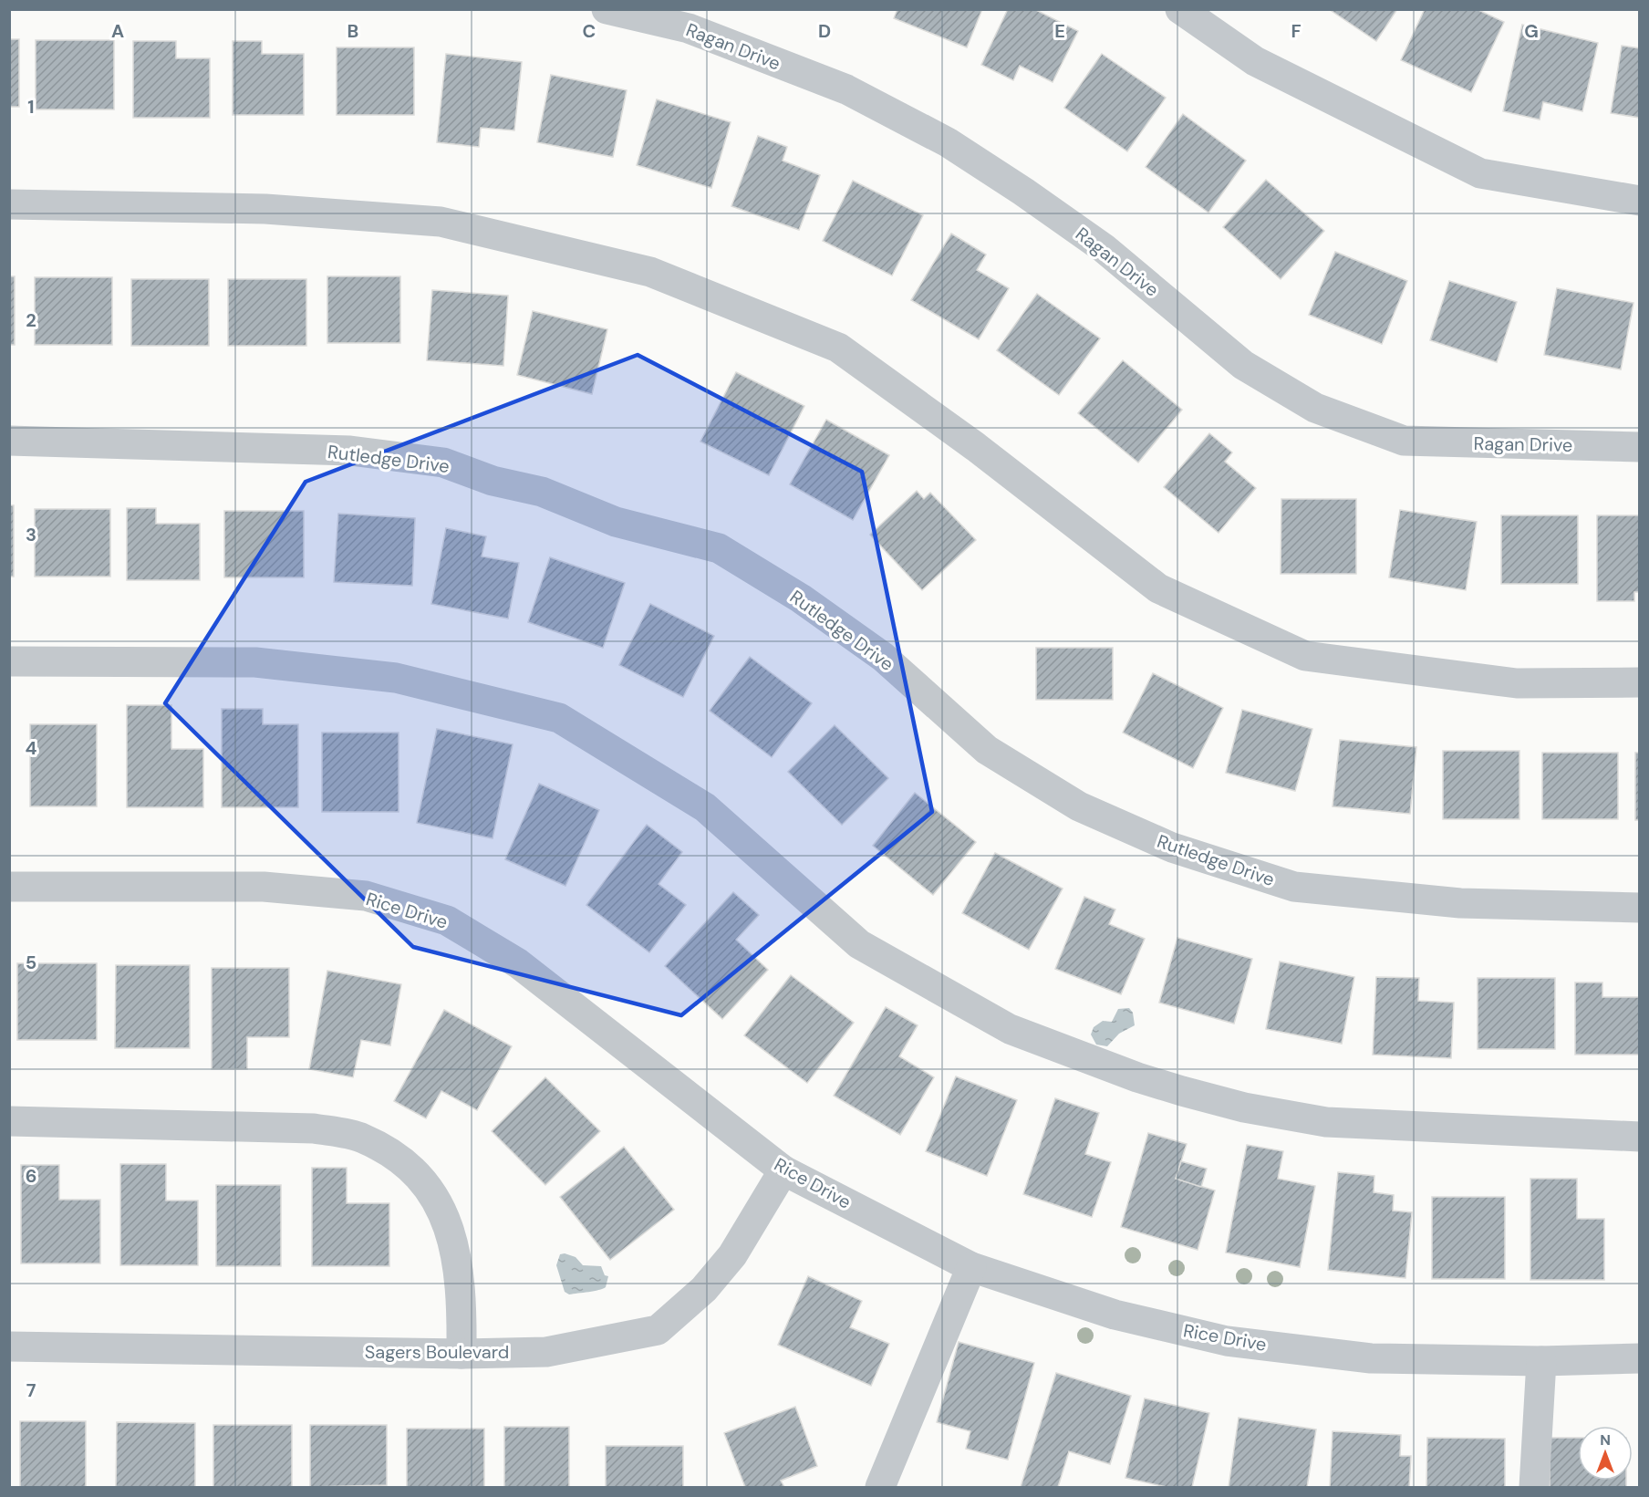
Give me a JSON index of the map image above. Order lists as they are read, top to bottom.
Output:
{
  "streets": {
    "street": [
      "Ragan Drive",
      "Rutledge Drive",
      "Rice Drive",
      "Sagers Boulevard"
    ]
  },
  "crossings": [
    ["Rice Drive", "Sagers Boulevard"]
  ],
  "north": "top",
  "grid": {
    "columns": [
      "A",
      "B",
      "C",
      "D",
      "E",
      "F",
      "G"
    ],
    "rows": [
      "1",
      "2",
      "3",
      "4",
      "5",
      "6",
      "7"
    ]
  }
}
